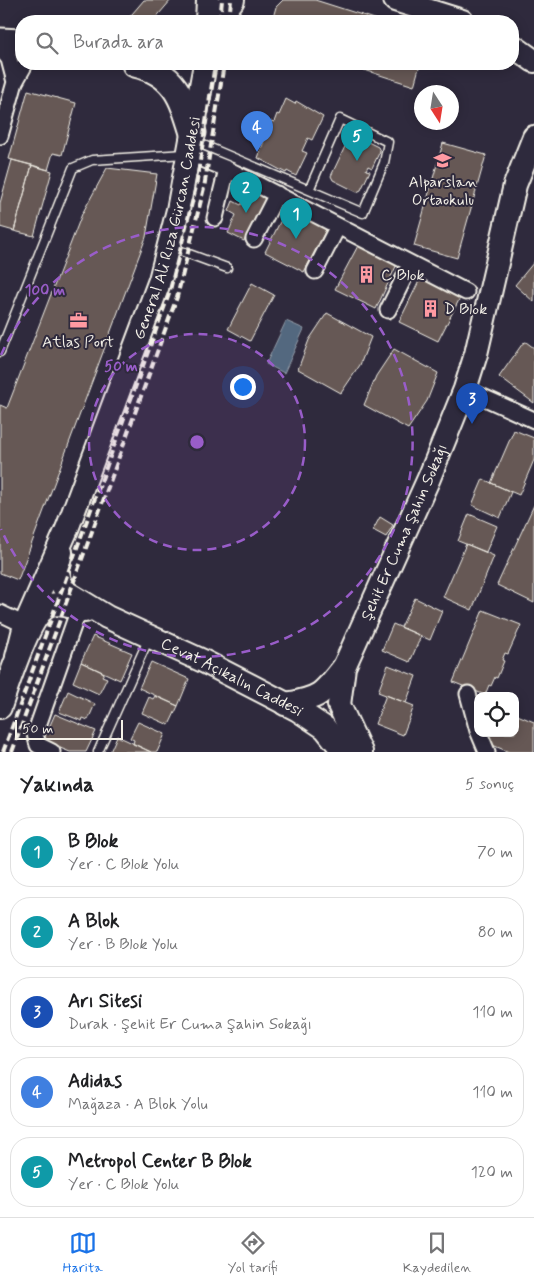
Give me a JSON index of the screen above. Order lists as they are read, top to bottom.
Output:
{
  "streets": {
    "main road": ["General Ali Rıza Gürcan Caddesi", "Şehit Er Cuma Şahin Sokağı", "Cevat Açıkalın Caddesi"]
  },
  "places": {
    "school or university": ["Alparslan Ortaokulu"],
    "building": ["C Blok", "D Blok"],
    "office": ["Atlas Port"]
  },
  "scale_bar": "50 m",
  "north": "bottom",
  "page": {
    "search": "Burada ara",
    "pins": [
      "4",
      "5",
      "2",
      "1",
      "3"
    ],
    "scale": "50 m",
    "heading": ["Yakında", "5 sonuç"],
    "list": [
      {
        "mark": "1",
        "name": "B Blok",
        "note": "Yer · C Blok Yolu",
        "value": "70 m"
      },
      {
        "mark": "2",
        "name": "A Blok",
        "note": "Yer · B Blok Yolu",
        "value": "80 m"
      },
      {
        "mark": "3",
        "name": "Arı Sitesi",
        "note": "Durak · Şehit Er Cuma Şahin Sokağı",
        "value": "110 m"
      },
      {
        "mark": "4",
        "name": "Adidas",
        "note": "Mağaza · A Blok Yolu",
        "value": "110 m"
      },
      {
        "mark": "5",
        "name": "Metropol Center B Blok",
        "note": "Yer · C Blok Yolu",
        "value": "120 m"
      }
    ],
    "nav": ["Harita", "Yol tarifi", "Kaydedilen"]
  },
  "rings": ["100 m", "50 m"]
}
